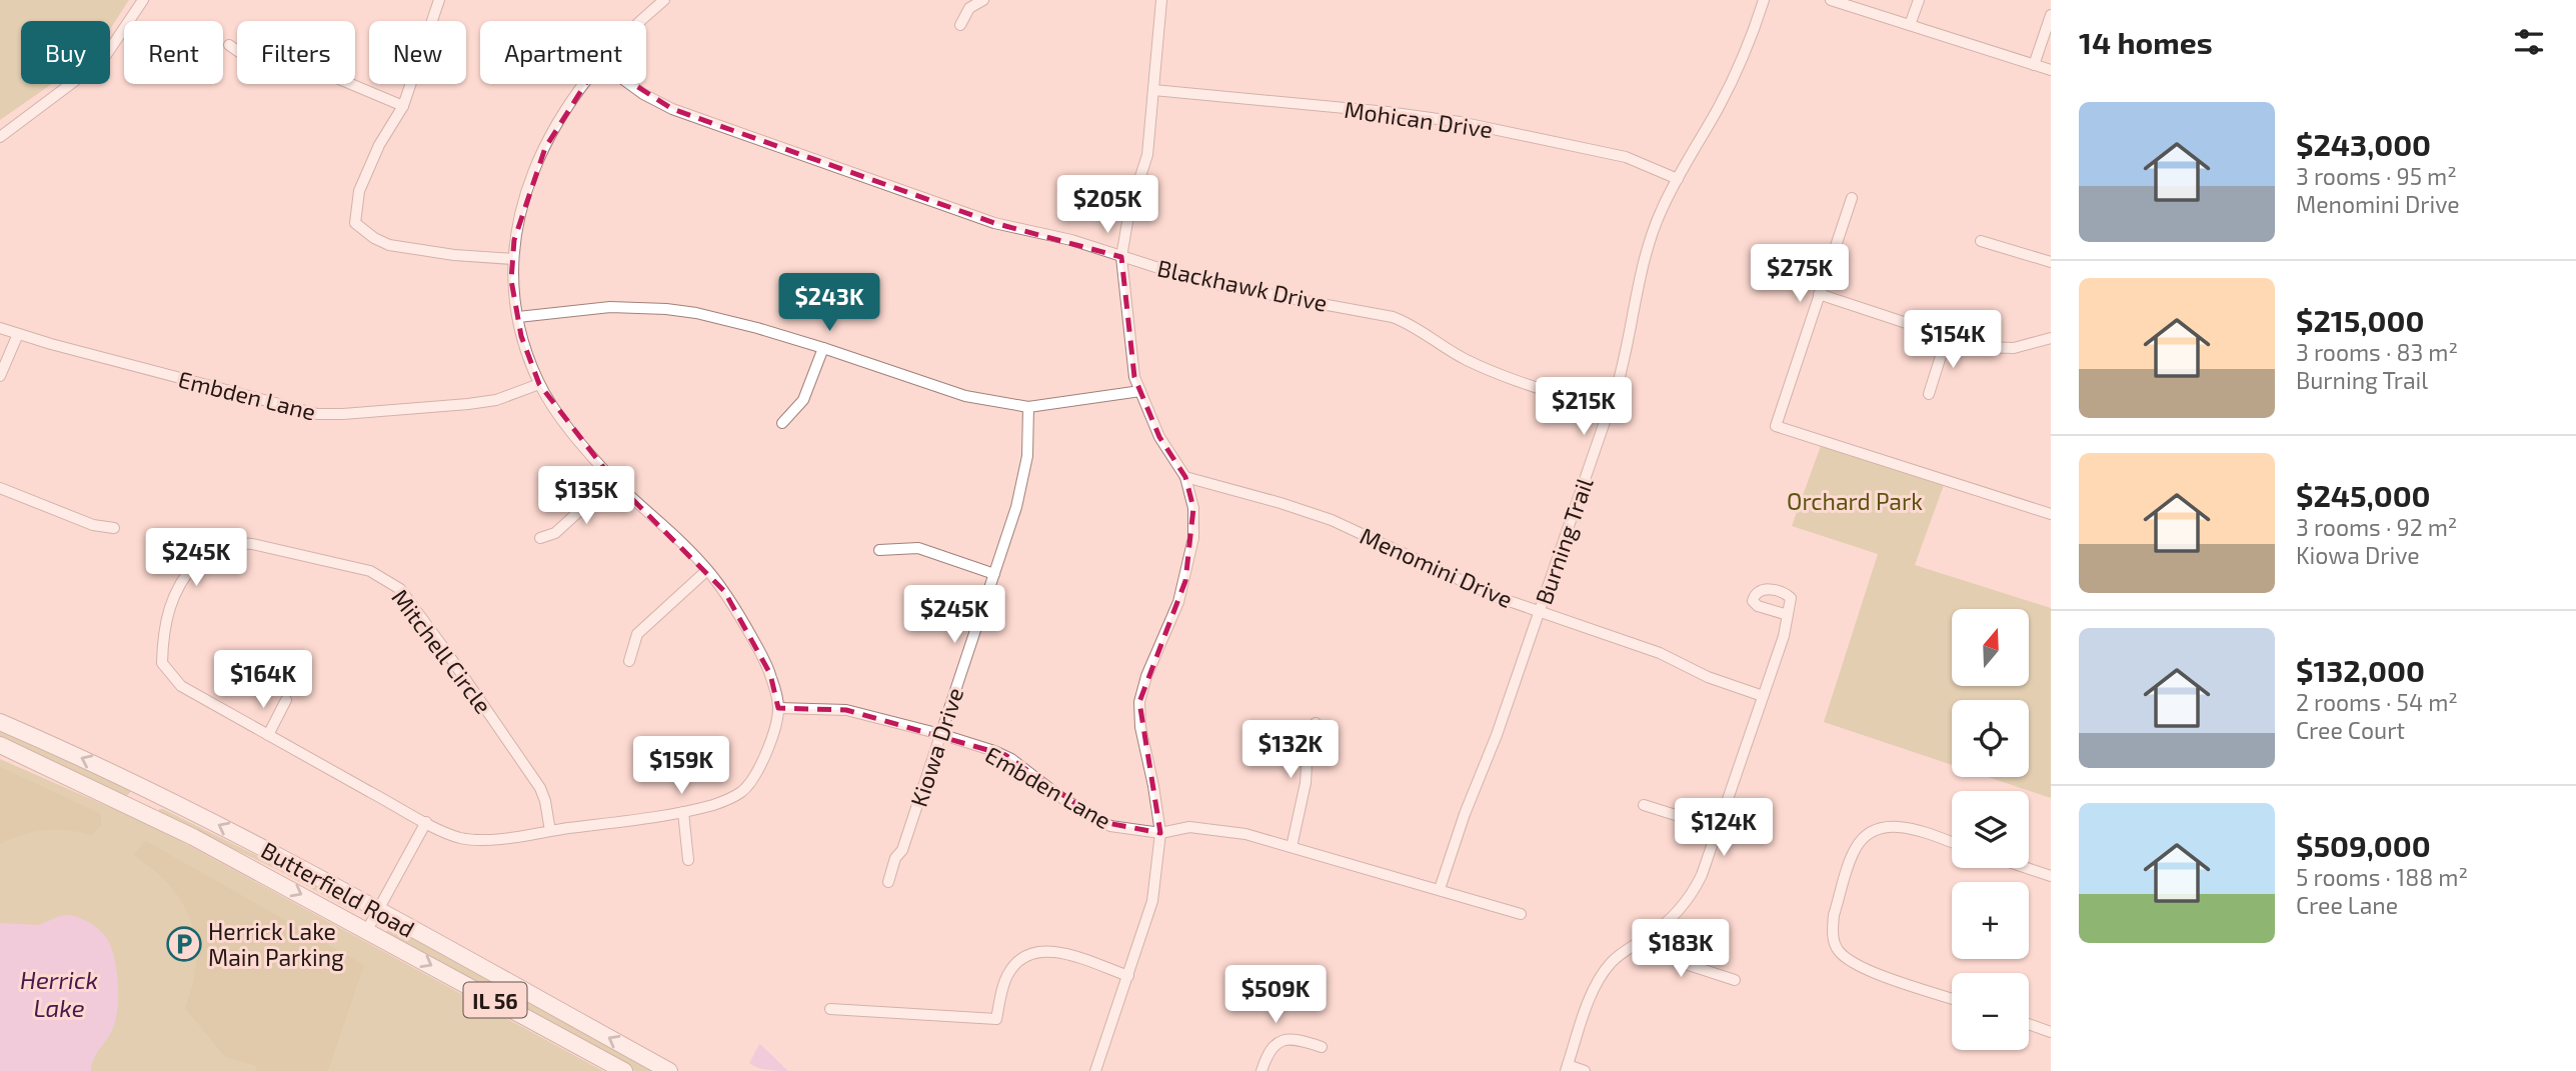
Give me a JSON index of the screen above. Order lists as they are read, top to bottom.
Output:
{
  "streets": {
    "main road": ["Butterfield Road", "IL 56"],
    "street": [
      "Mohican Drive",
      "Blackhawk Drive",
      "Embden Lane",
      "Burning Trail",
      "Menomini Drive",
      "Mitchell Circle",
      "Kiowa Drive"
    ]
  },
  "crossings": [
    ["Mohican Drive", "Burning Trail"],
    ["Blackhawk Drive", "Burning Trail"],
    ["Embden Lane", "Burning Trail"],
    ["Embden Lane", "Kiowa Drive"],
    ["Burning Trail", "Menomini Drive"]
  ],
  "water": ["Herrick Lake"],
  "parks": ["Orchard Park"],
  "places": {
    "parking": ["Herrick Lake Main Parking"]
  },
  "north": "top",
  "page": {
    "heading": "14 homes",
    "chip": [
      "Buy",
      "Rent",
      "Filters",
      "New",
      "Apartment"
    ],
    "list": [
      {
        "name": "$243,000",
        "note": "3 rooms · 95 m² · Menomini Drive"
      },
      {
        "name": "$215,000",
        "note": "3 rooms · 83 m² · Burning Trail"
      },
      {
        "name": "$245,000",
        "note": "3 rooms · 92 m² · Kiowa Drive"
      },
      {
        "name": "$132,000",
        "note": "2 rooms · 54 m² · Cree Court"
      },
      {
        "name": "$509,000",
        "note": "5 rooms · 188 m² · Cree Lane"
      }
    ],
    "price": [
      "$205K",
      "$275K",
      "$243K",
      "$154K",
      "$215K",
      "$135K",
      "$245K",
      "$245K",
      "$164K",
      "$132K",
      "$159K",
      "$124K",
      "$183K",
      "$509K"
    ],
    "map_buttons": ["+", "−"]
  }
}
